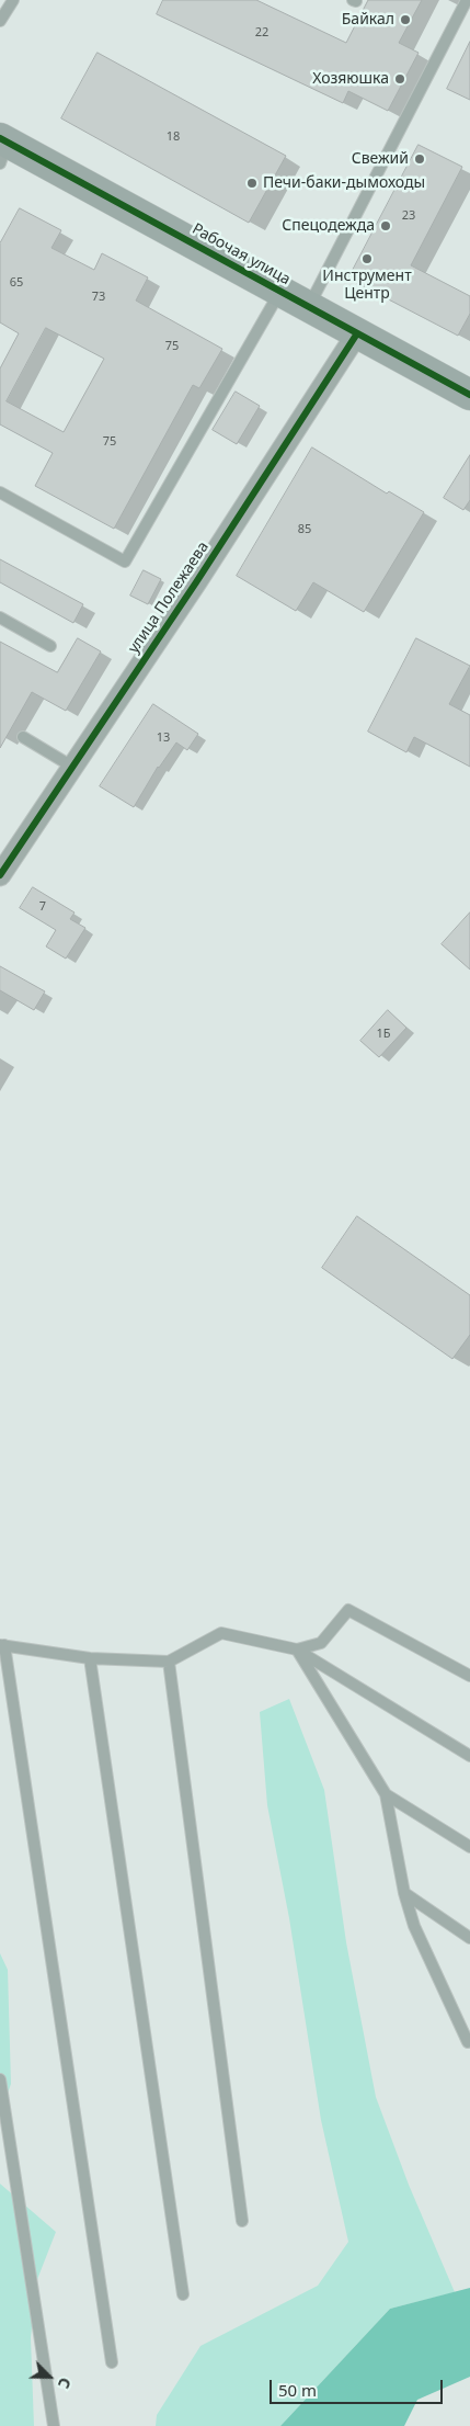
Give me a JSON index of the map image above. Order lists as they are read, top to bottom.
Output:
{
  "streets": {
    "street": ["Рабочая улица", "улица Полежаева"]
  },
  "crossings": [
    ["Рабочая улица", "улица Полежаева"]
  ],
  "places": [
    "Байкал",
    "Хозяюшка",
    "Свежий",
    "Печи-баки-дымоходы",
    "Спецодежда",
    "Инструмент Центр"
  ],
  "house_numbers": [
    "22",
    "18",
    "23",
    "65",
    "73",
    "75",
    "75",
    "85",
    "13",
    "7",
    "1Б"
  ],
  "scale_bar": "50 m",
  "north": "bottom right"
}
